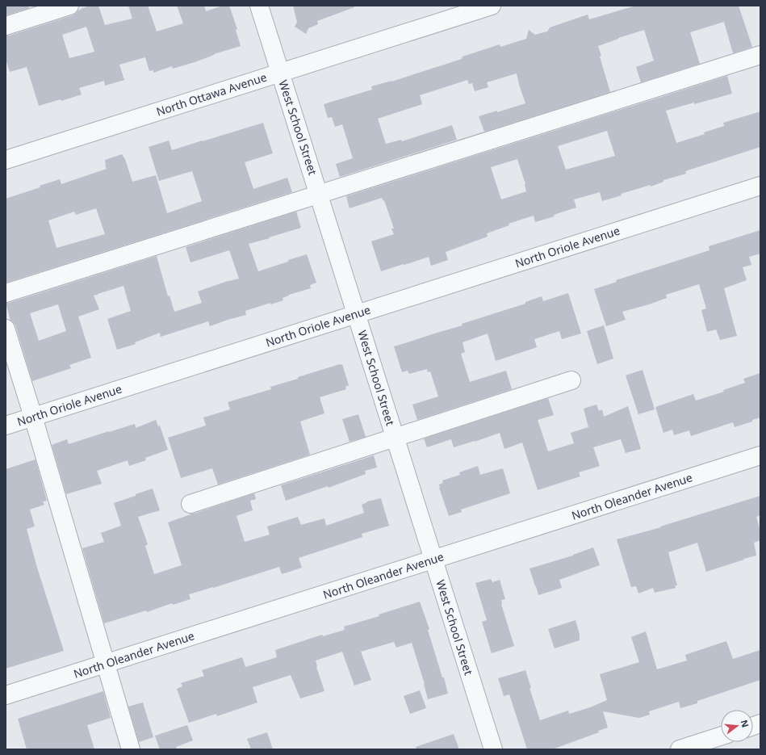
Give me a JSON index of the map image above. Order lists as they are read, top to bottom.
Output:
{
  "streets": {
    "street": [
      "North Ottawa Avenue",
      "West School Street",
      "North Oriole Avenue",
      "North Oleander Avenue"
    ]
  },
  "crossings": [
    ["North Ottawa Avenue", "West School Street"],
    ["West School Street", "North Oriole Avenue"],
    ["West School Street", "North Oleander Avenue"]
  ],
  "north": "right"
}
